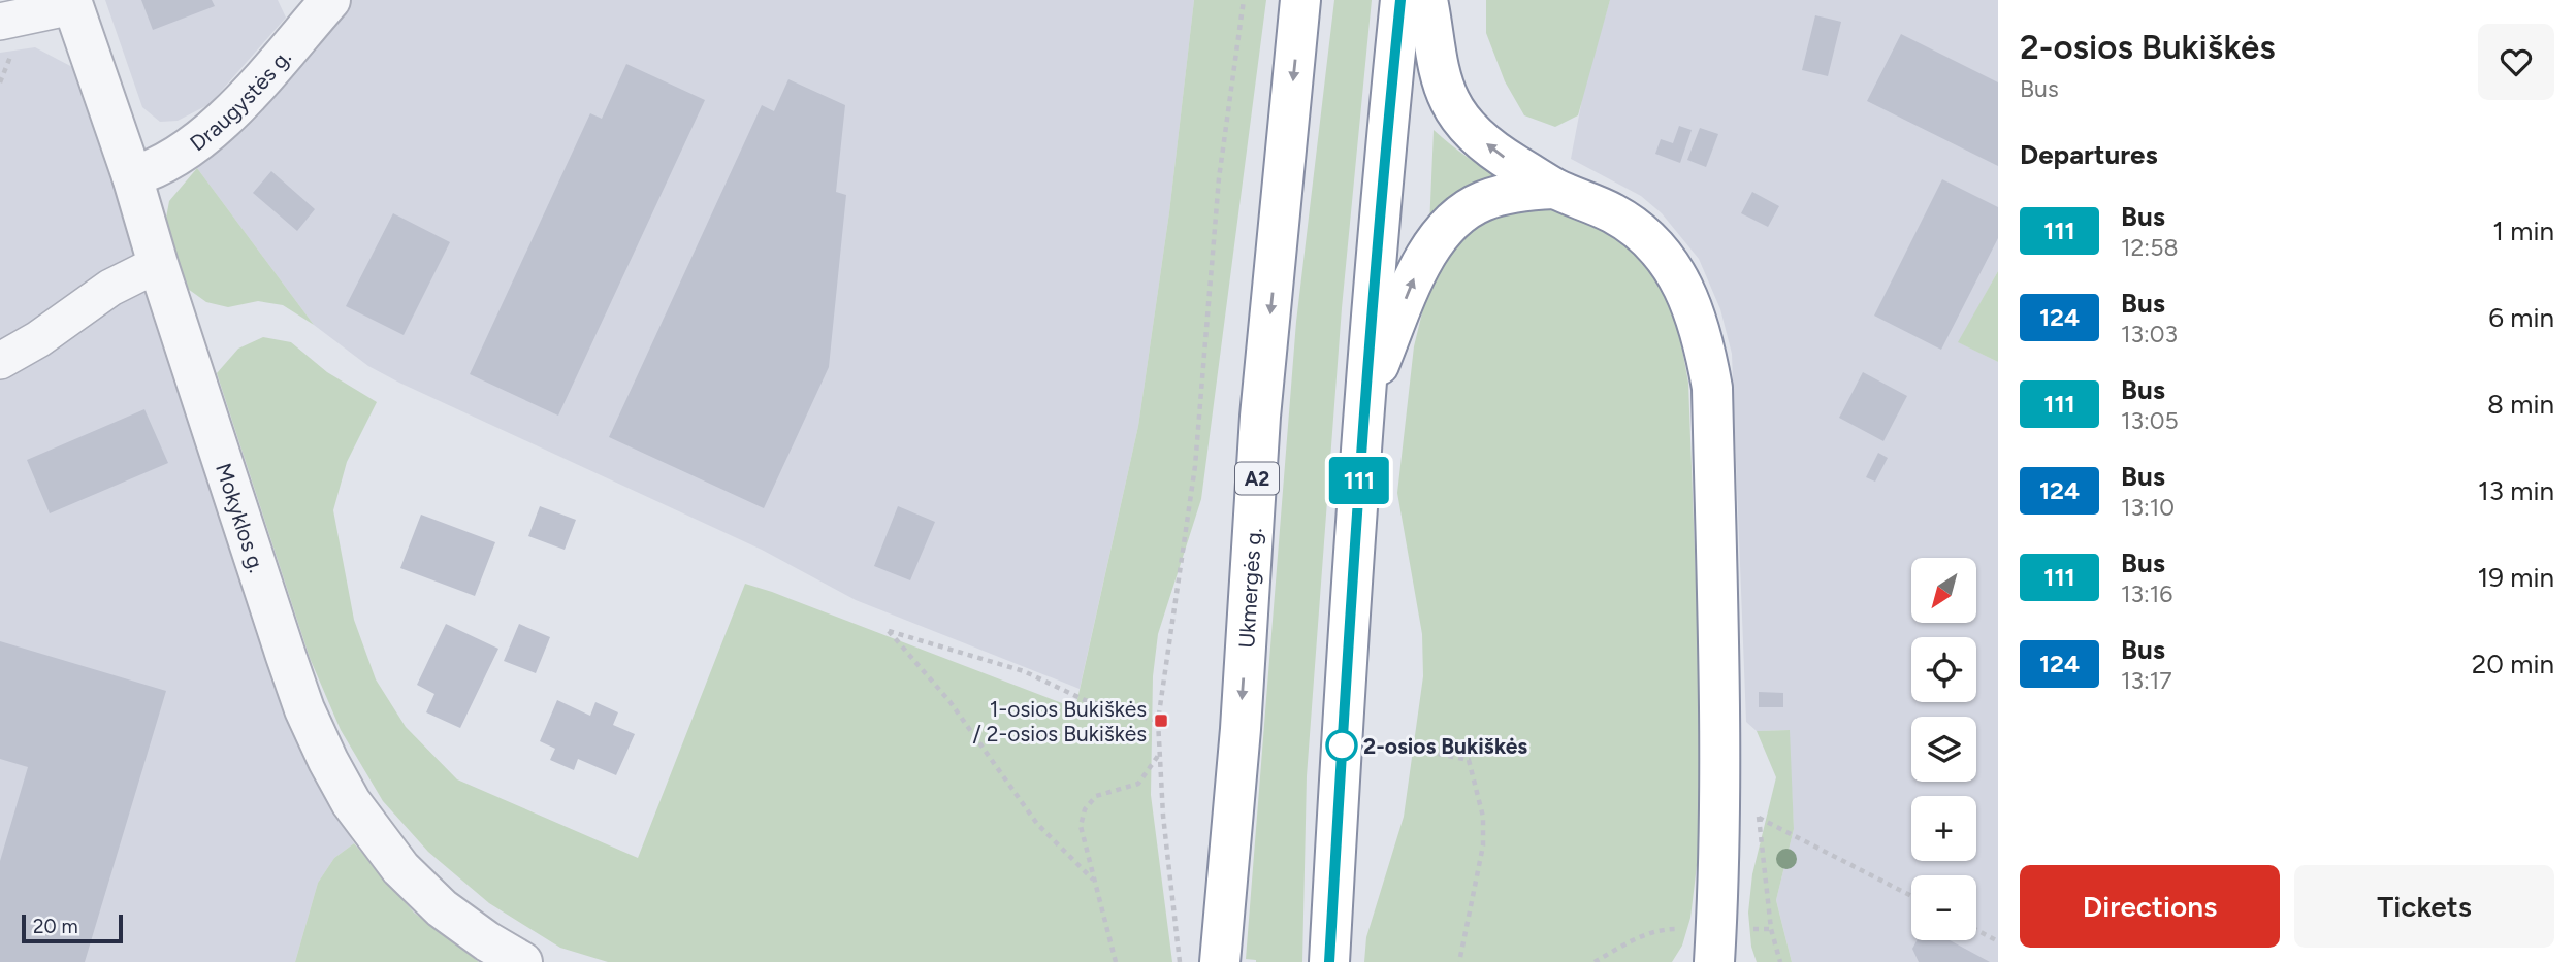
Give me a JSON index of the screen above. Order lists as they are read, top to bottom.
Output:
{
  "streets": {
    "highway": ["A2", "Ukmergės g."],
    "street": ["Draugystės g.", "Mokyklos g."]
  },
  "crossings": [
    ["Draugystės g.", "Mokyklos g."]
  ],
  "places": {
    "transit": ["1-osios Bukiškės / 2-osios Bukiškės"],
    "other": ["2-osios Bukiškės"]
  },
  "lines": ["bus line 111"],
  "scale_bar": "20 m",
  "north": "bottom left",
  "page": {
    "on_map": "111",
    "heading": [
      ["2-osios Bukiškės", "Bus"],
      "Departures"
    ],
    "list": [
      {
        "mark": "111",
        "name": "Bus",
        "note": "12:58",
        "value": "1 min"
      },
      {
        "mark": "124",
        "name": "Bus",
        "note": "13:03",
        "value": "6 min"
      },
      {
        "mark": "111",
        "name": "Bus",
        "note": "13:05",
        "value": "8 min"
      },
      {
        "mark": "124",
        "name": "Bus",
        "note": "13:10",
        "value": "13 min"
      },
      {
        "mark": "111",
        "name": "Bus",
        "note": "13:16",
        "value": "19 min"
      },
      {
        "mark": "124",
        "name": "Bus",
        "note": "13:17",
        "value": "20 min"
      }
    ],
    "map_buttons": ["+", "−"],
    "buttons": ["Directions", "Tickets"],
    "scale": "20 m"
  }
}
